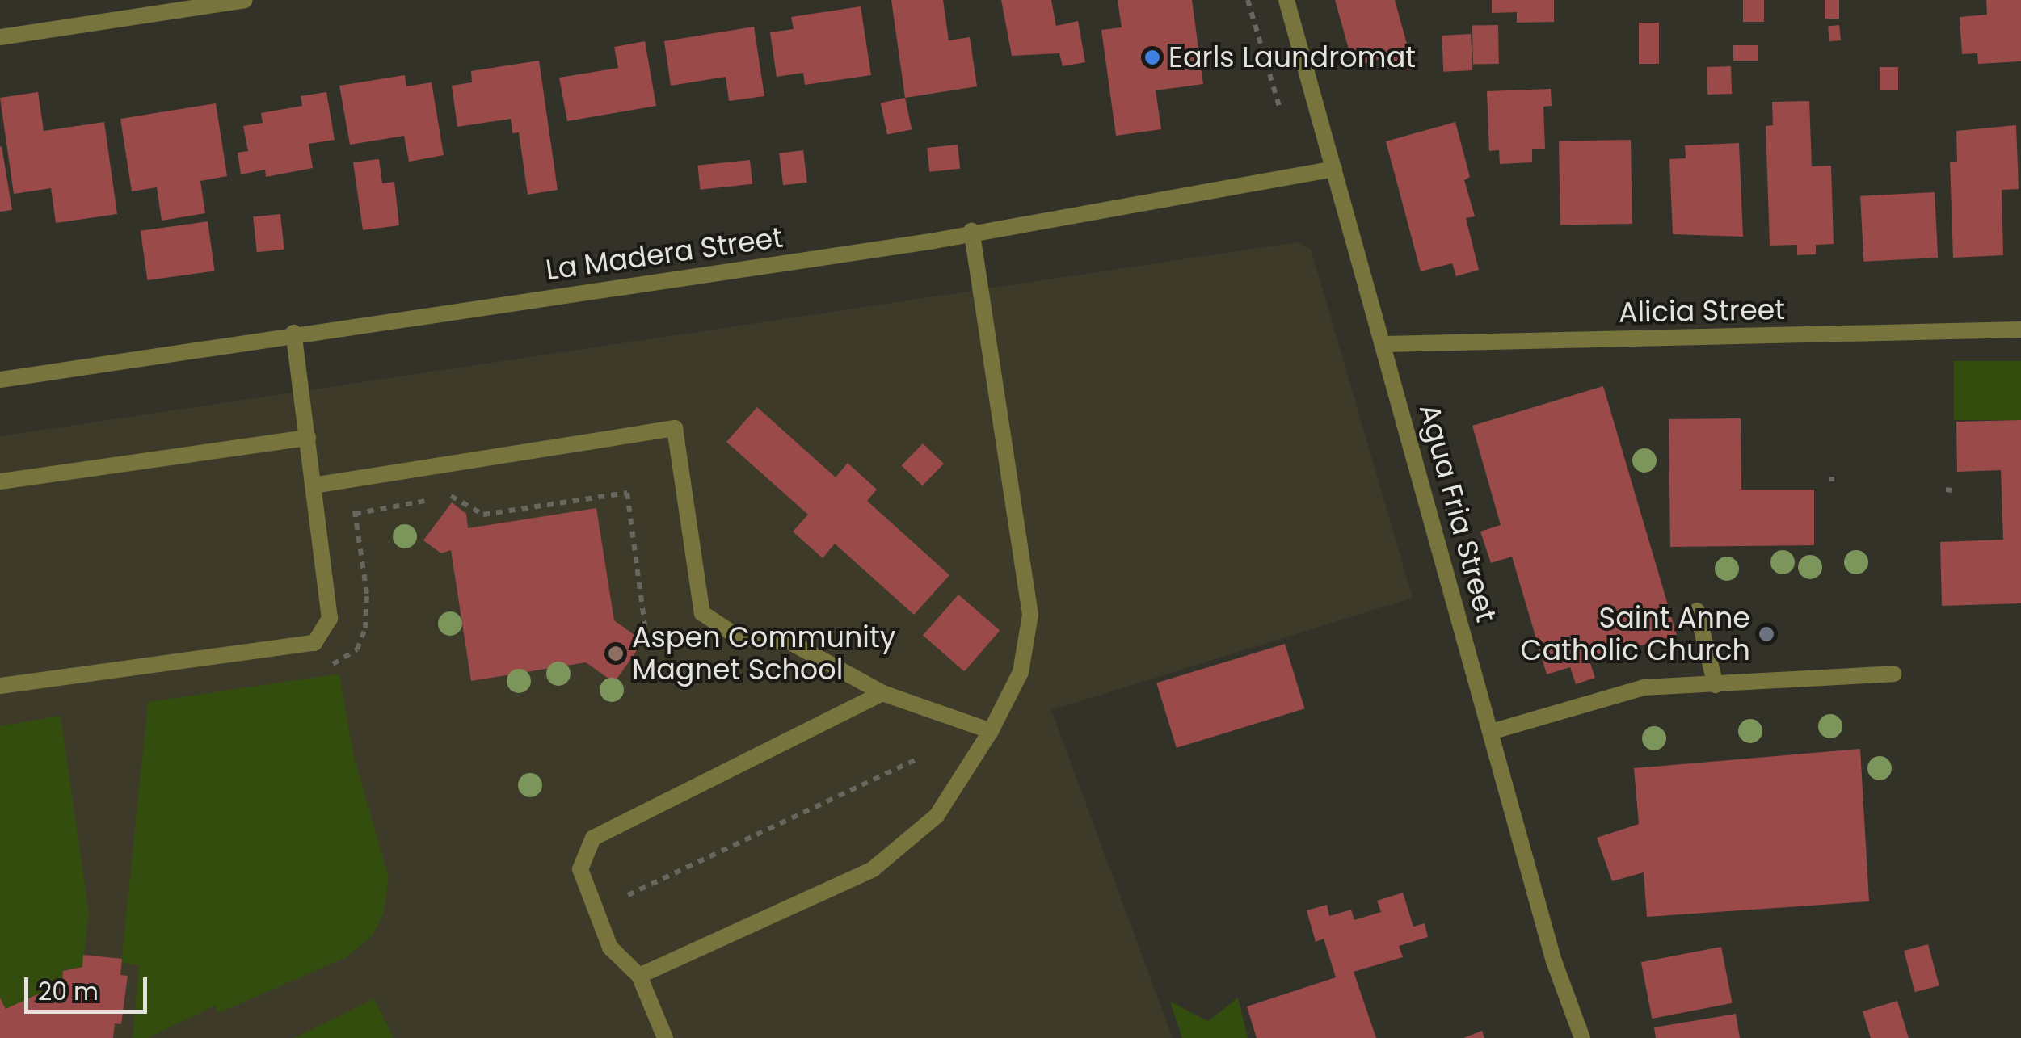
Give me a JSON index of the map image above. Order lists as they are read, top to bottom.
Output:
{
  "streets": {
    "street": ["La Madera Street", "Alicia Street", "Agua Fria Street"]
  },
  "crossings": [
    ["La Madera Street", "Agua Fria Street"],
    ["Alicia Street", "Agua Fria Street"]
  ],
  "places": ["Earls Laundromat", "Saint Anne Catholic Church", "Aspen Community Magnet School"],
  "scale_bar": "20 m"
}
